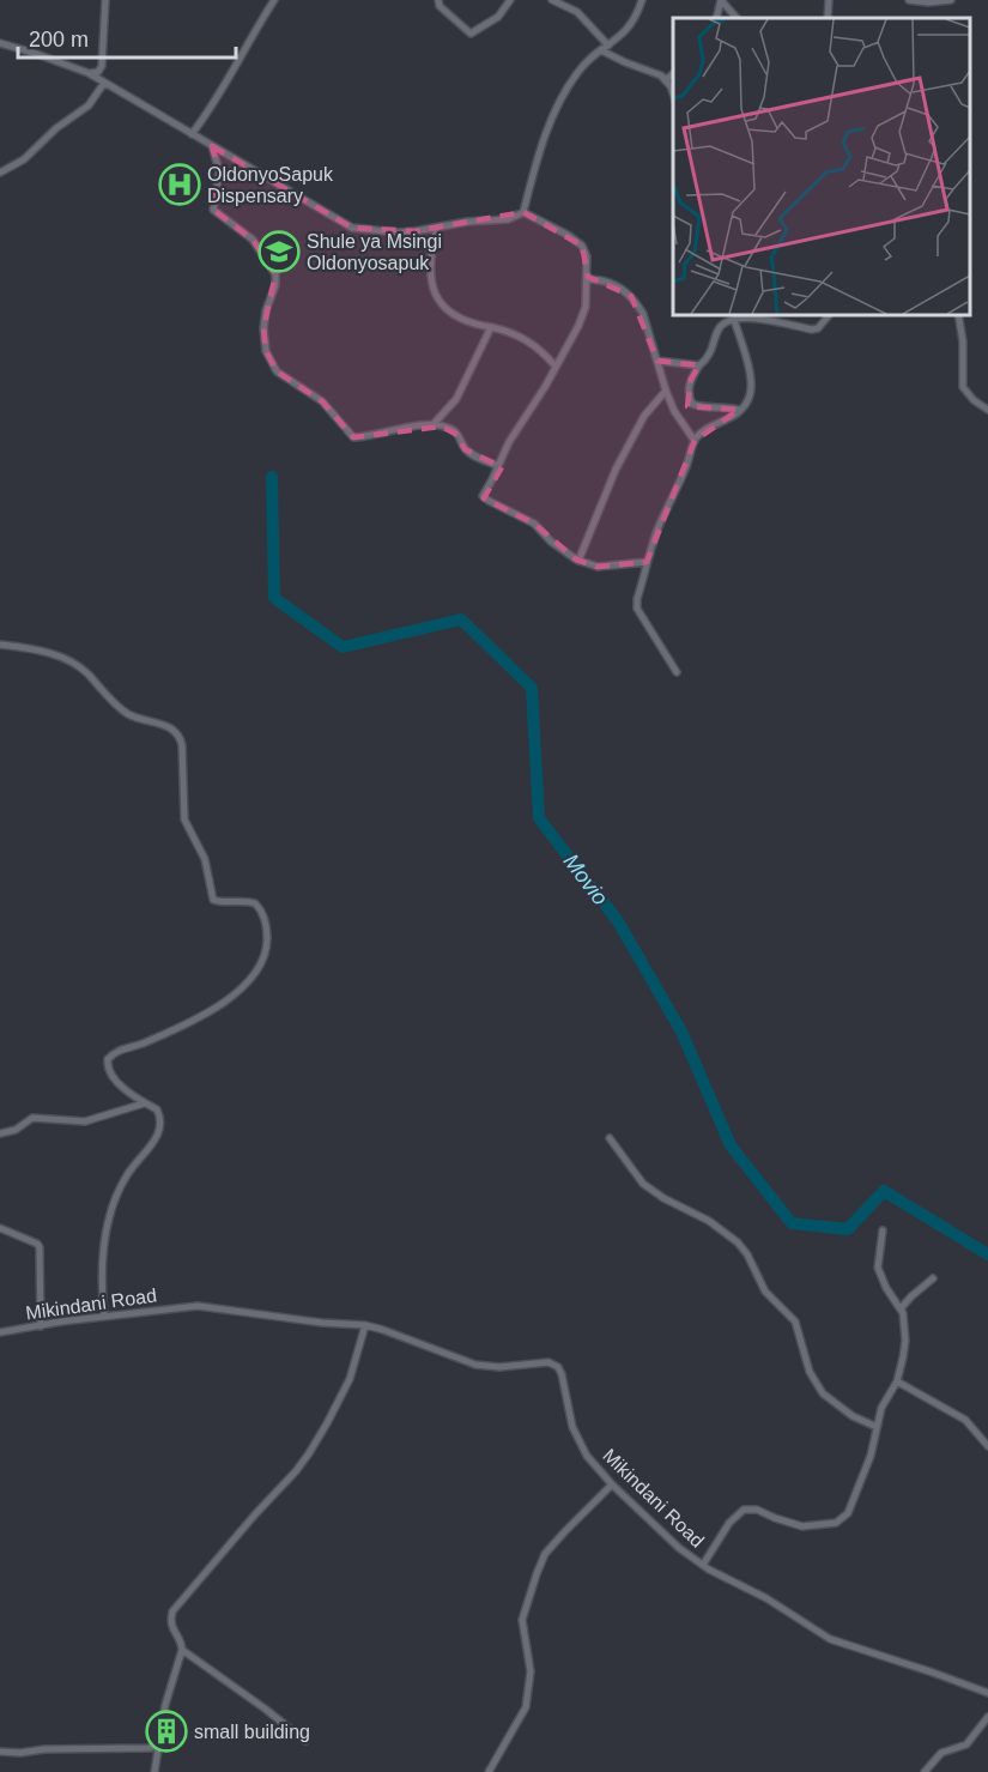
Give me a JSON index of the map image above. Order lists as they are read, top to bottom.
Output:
{
  "streets": {
    "street": ["Mikindani Road"]
  },
  "water": ["Movio"],
  "places": {
    "hospital": ["OldonyoSapuk Dispensary"],
    "school or university": ["Shule ya Msingi Oldonyosapuk"],
    "building": ["small building"]
  },
  "scale_bar": "200 m"
}
